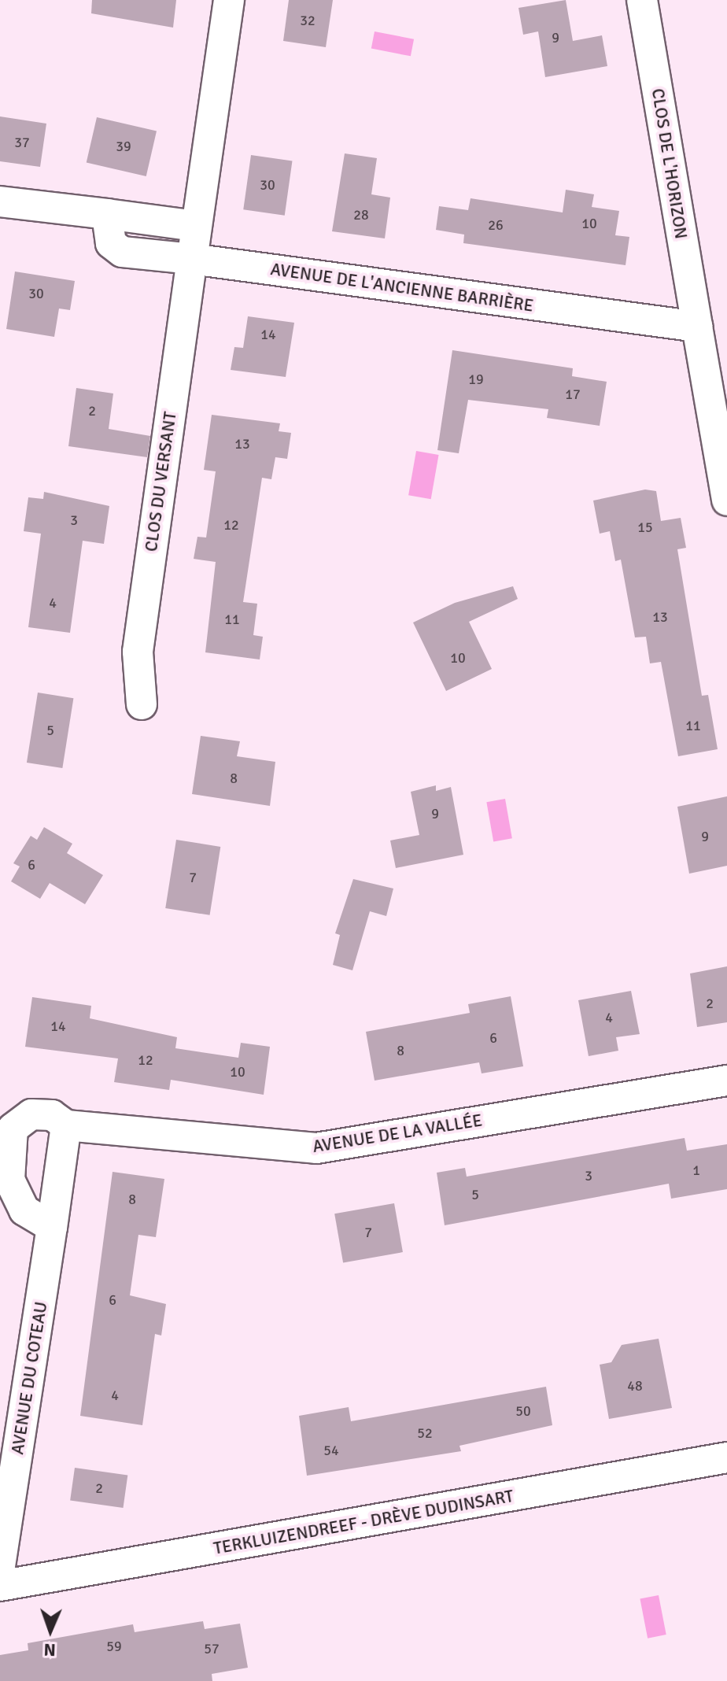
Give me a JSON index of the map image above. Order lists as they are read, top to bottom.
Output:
{
  "streets": {
    "street": [
      "CLOS DE L'HORIZON",
      "AVENUE DE L'ANCIENNE BARRIÈRE",
      "CLOS DU VERSANT",
      "AVENUE DE LA VALLÉE",
      "AVENUE DU COTEAU",
      "TERKLUIZENDREEF - DRÈVE DUDINSART"
    ]
  },
  "crossings": [
    ["CLOS DE L'HORIZON", "AVENUE DE L'ANCIENNE BARRIÈRE"],
    ["AVENUE DE L'ANCIENNE BARRIÈRE", "CLOS DU VERSANT"],
    ["AVENUE DE LA VALLÉE", "AVENUE DU COTEAU"]
  ],
  "house_numbers": [
    "32",
    "9",
    "37",
    "39",
    "30",
    "28",
    "10",
    "26",
    "30",
    "14",
    "19",
    "17",
    "2",
    "13",
    "3",
    "12",
    "15",
    "4",
    "13",
    "11",
    "10",
    "11",
    "5",
    "8",
    "9",
    "9",
    "6",
    "7",
    "2",
    "4",
    "14",
    "6",
    "8",
    "12",
    "10",
    "1",
    "3",
    "5",
    "8",
    "7",
    "6",
    "48",
    "4",
    "50",
    "52",
    "54",
    "2",
    "59",
    "57"
  ],
  "north": "bottom"
}
